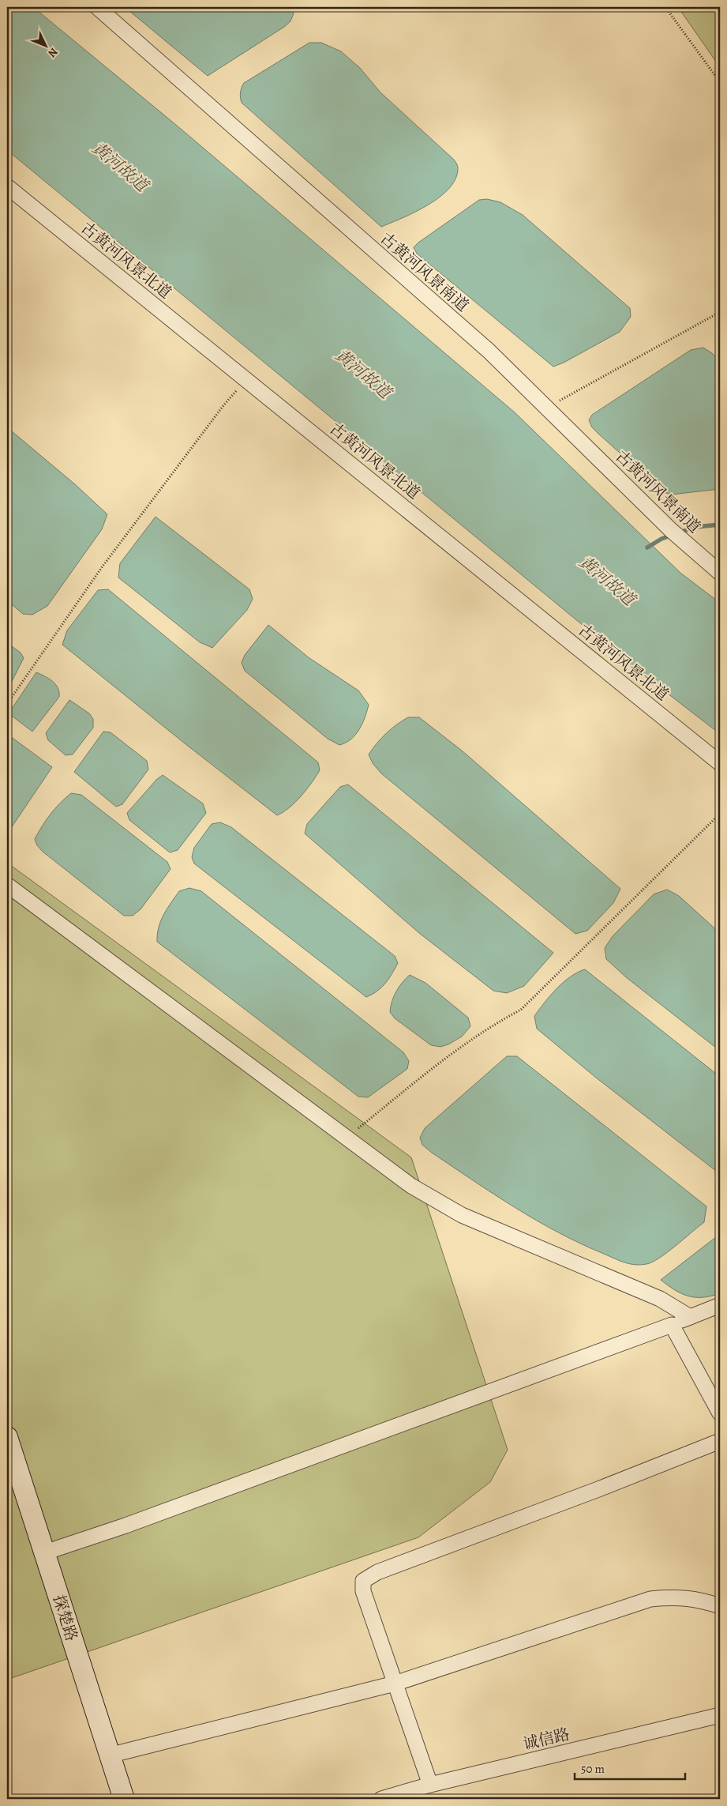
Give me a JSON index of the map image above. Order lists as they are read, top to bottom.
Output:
{
  "streets": {
    "main road": ["探楚路"],
    "street": ["古黄河风景北道", "古黄河风景南道", "诚信路"]
  },
  "water": ["黄河故道"],
  "scale_bar": "50 m",
  "north": "bottom right"
}
